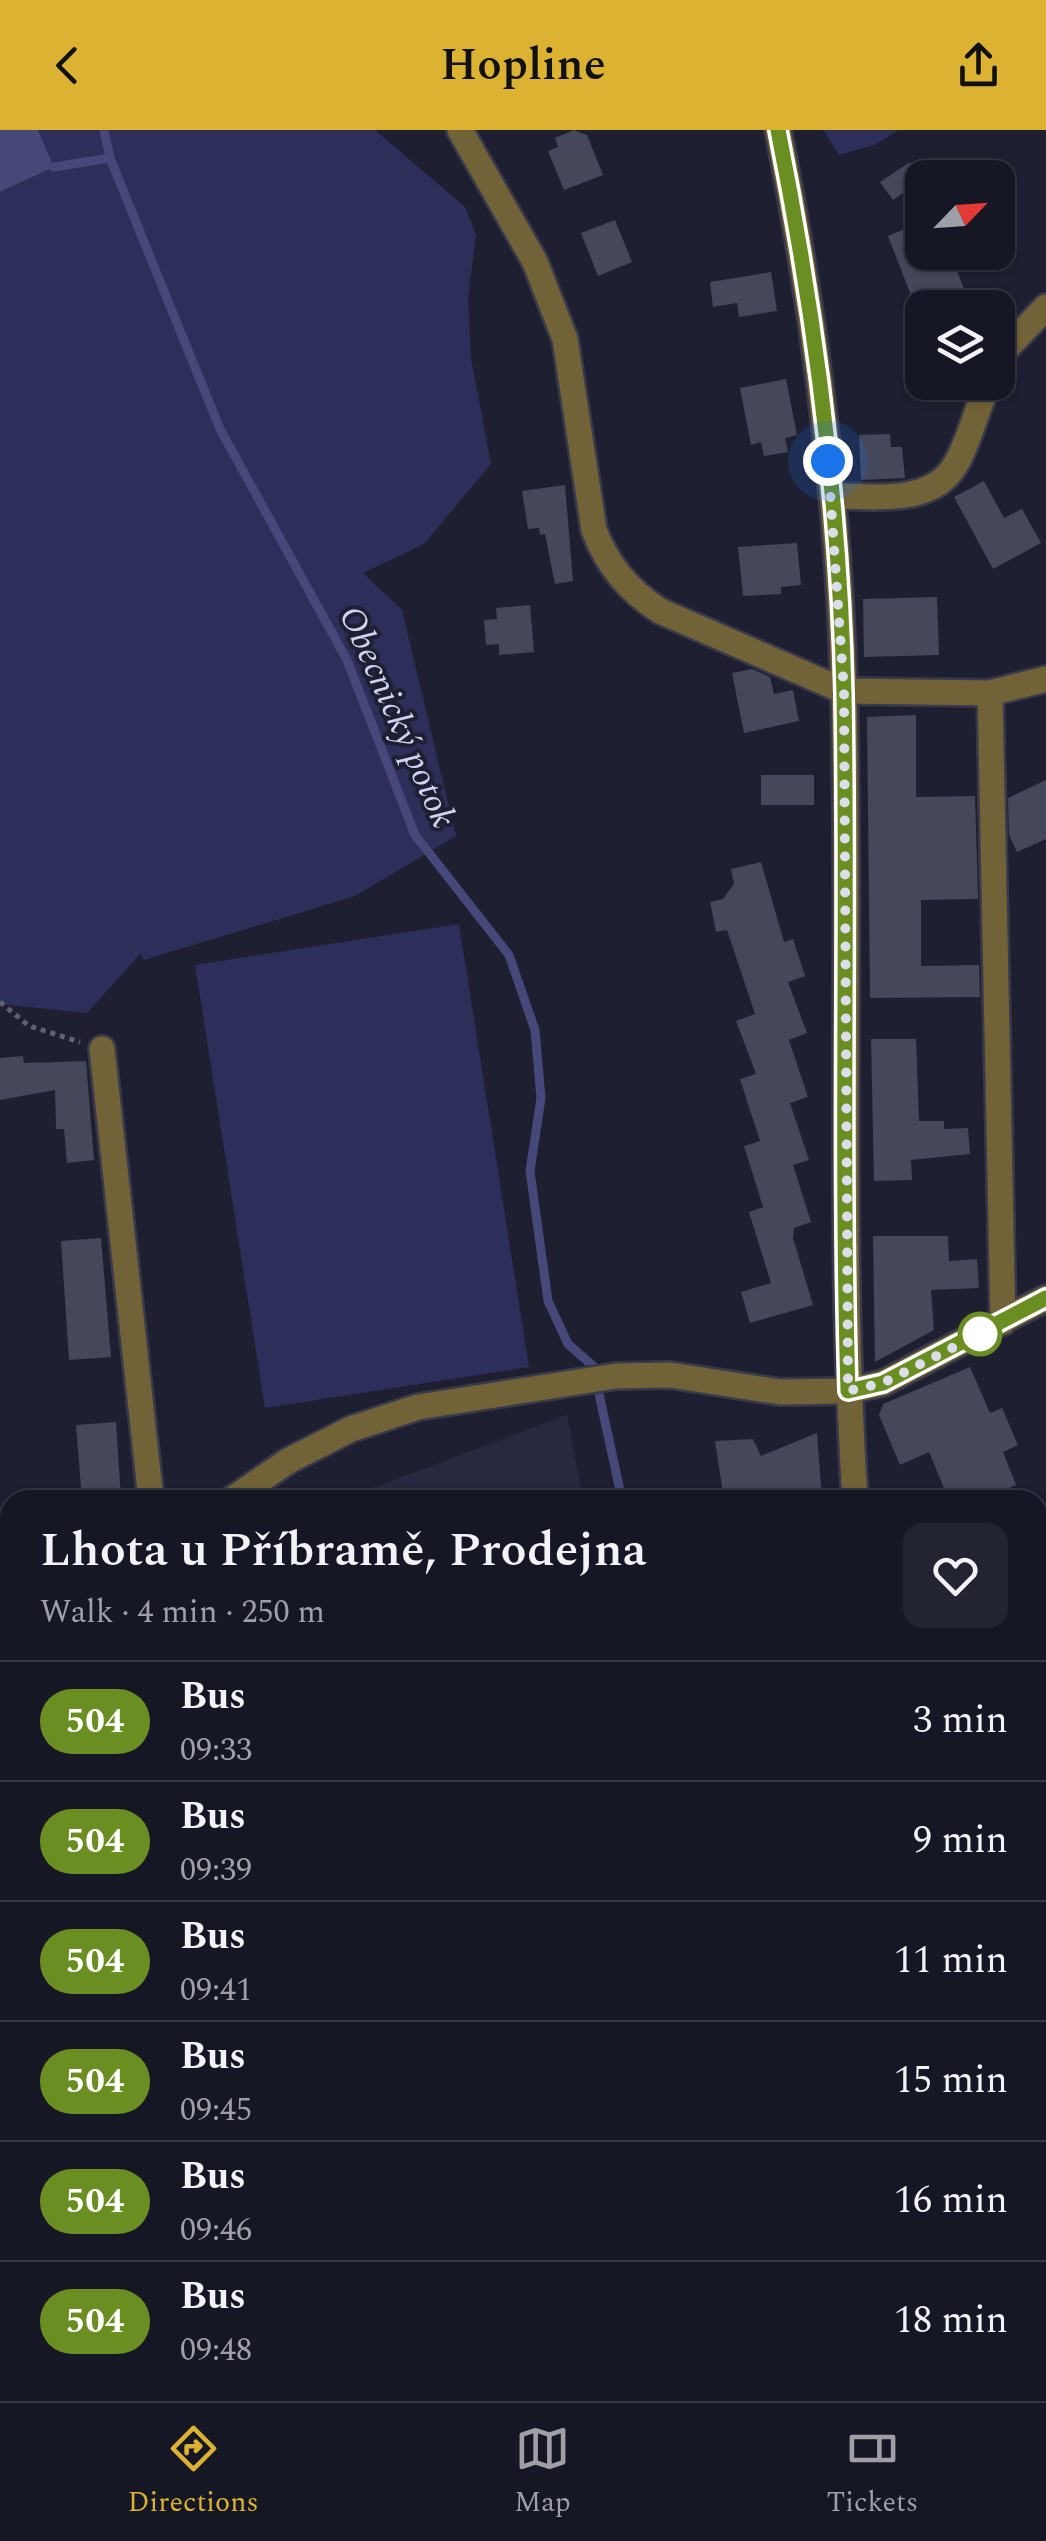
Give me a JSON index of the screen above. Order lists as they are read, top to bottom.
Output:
{
  "water": ["Obecnický potok"],
  "lines": ["bus line 504"],
  "north": "top right",
  "page": {
    "header": "Hopline",
    "heading": ["Lhota u Příbramě, Prodejna", "Walk · 4 min · 250 m"],
    "list": [
      {
        "mark": "504",
        "name": "Bus",
        "note": "09:33",
        "value": "3 min"
      },
      {
        "mark": "504",
        "name": "Bus",
        "note": "09:39",
        "value": "9 min"
      },
      {
        "mark": "504",
        "name": "Bus",
        "note": "09:41",
        "value": "11 min"
      },
      {
        "mark": "504",
        "name": "Bus",
        "note": "09:45",
        "value": "15 min"
      },
      {
        "mark": "504",
        "name": "Bus",
        "note": "09:46",
        "value": "16 min"
      },
      {
        "mark": "504",
        "name": "Bus",
        "note": "09:48",
        "value": "18 min"
      }
    ],
    "tabs": ["Directions", "Map", "Tickets"]
  }
}
